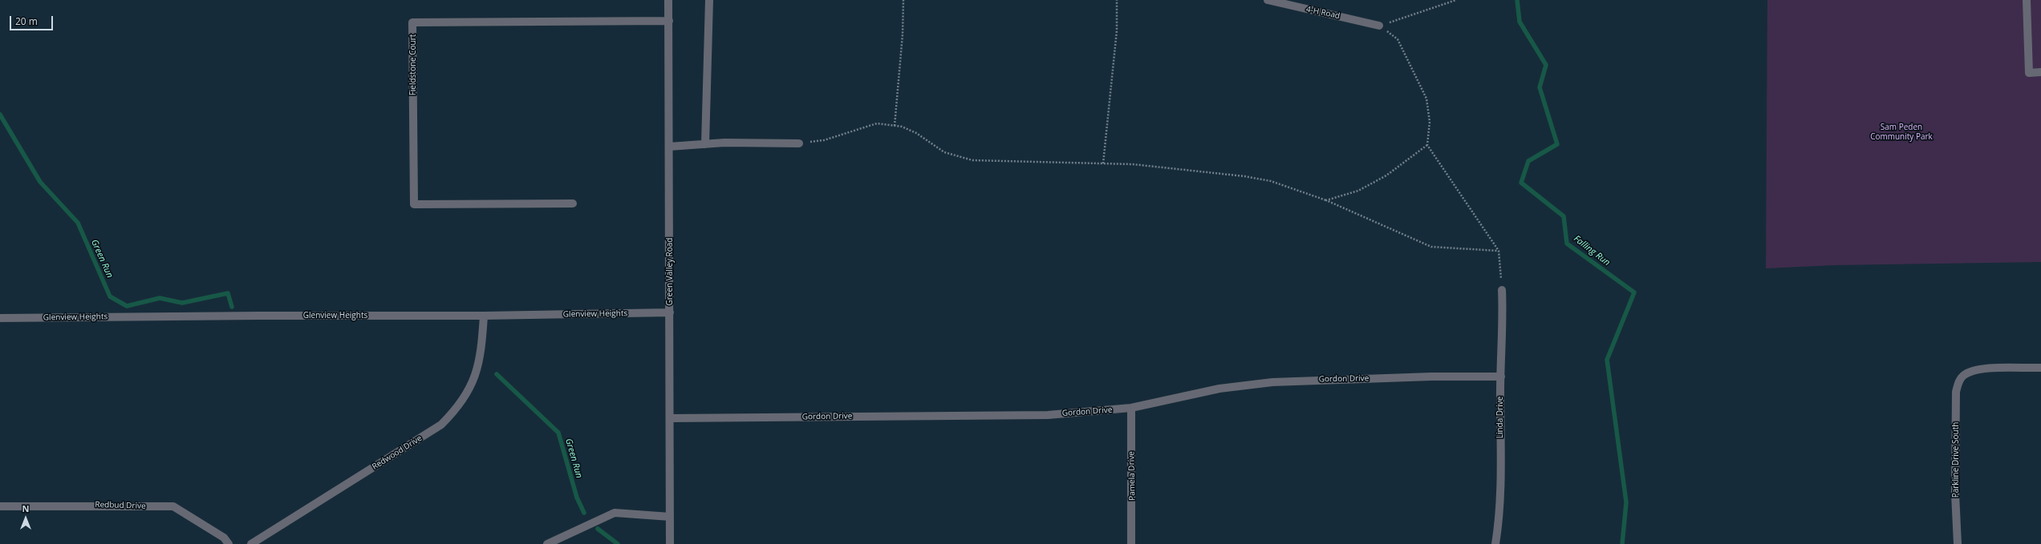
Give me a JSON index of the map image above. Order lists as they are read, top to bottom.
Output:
{
  "streets": {
    "street": [
      "4-H Road",
      "Fieldstone Court",
      "Green Valley Road",
      "Glenview Heights",
      "Gordon Drive",
      "Linda Drive",
      "Redwood Drive",
      "Parkline Drive South",
      "Pamela Drive",
      "Redbud Drive"
    ]
  },
  "crossings": [
    ["Fieldstone Court", "Green Valley Road"],
    ["Green Valley Road", "Glenview Heights"],
    ["Green Valley Road", "Gordon Drive"],
    ["Glenview Heights", "Redwood Drive"],
    ["Gordon Drive", "Linda Drive"],
    ["Gordon Drive", "Pamela Drive"]
  ],
  "water": ["Falling Run", "Green Run"],
  "parks": ["Sam Peden Community Park"],
  "scale_bar": "20 m",
  "north": "top"
}
